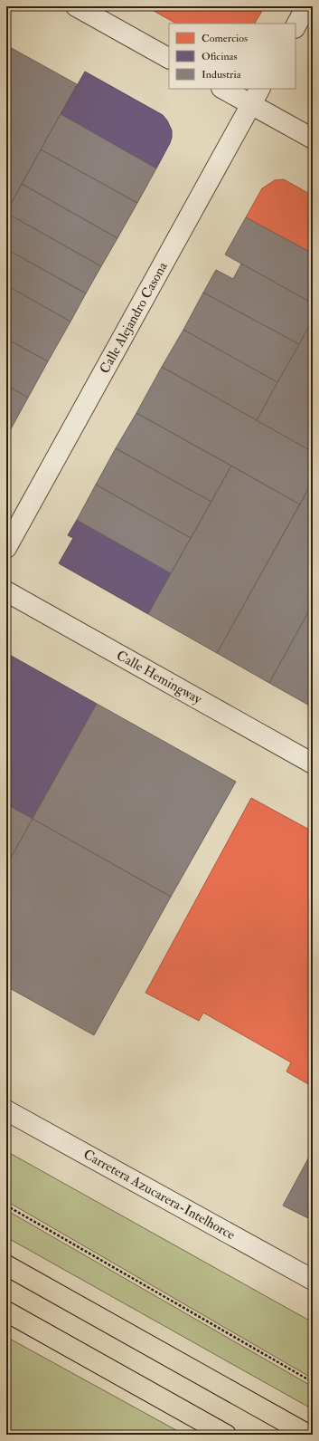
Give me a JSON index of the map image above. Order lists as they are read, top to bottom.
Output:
{
  "streets": {
    "street": ["Calle Alejandro Casona", "Calle Hemingway", "Carretera Azucarera-Intelhorce"]
  },
  "legend": ["Comercios", "Oficinas", "Industria"]
}
